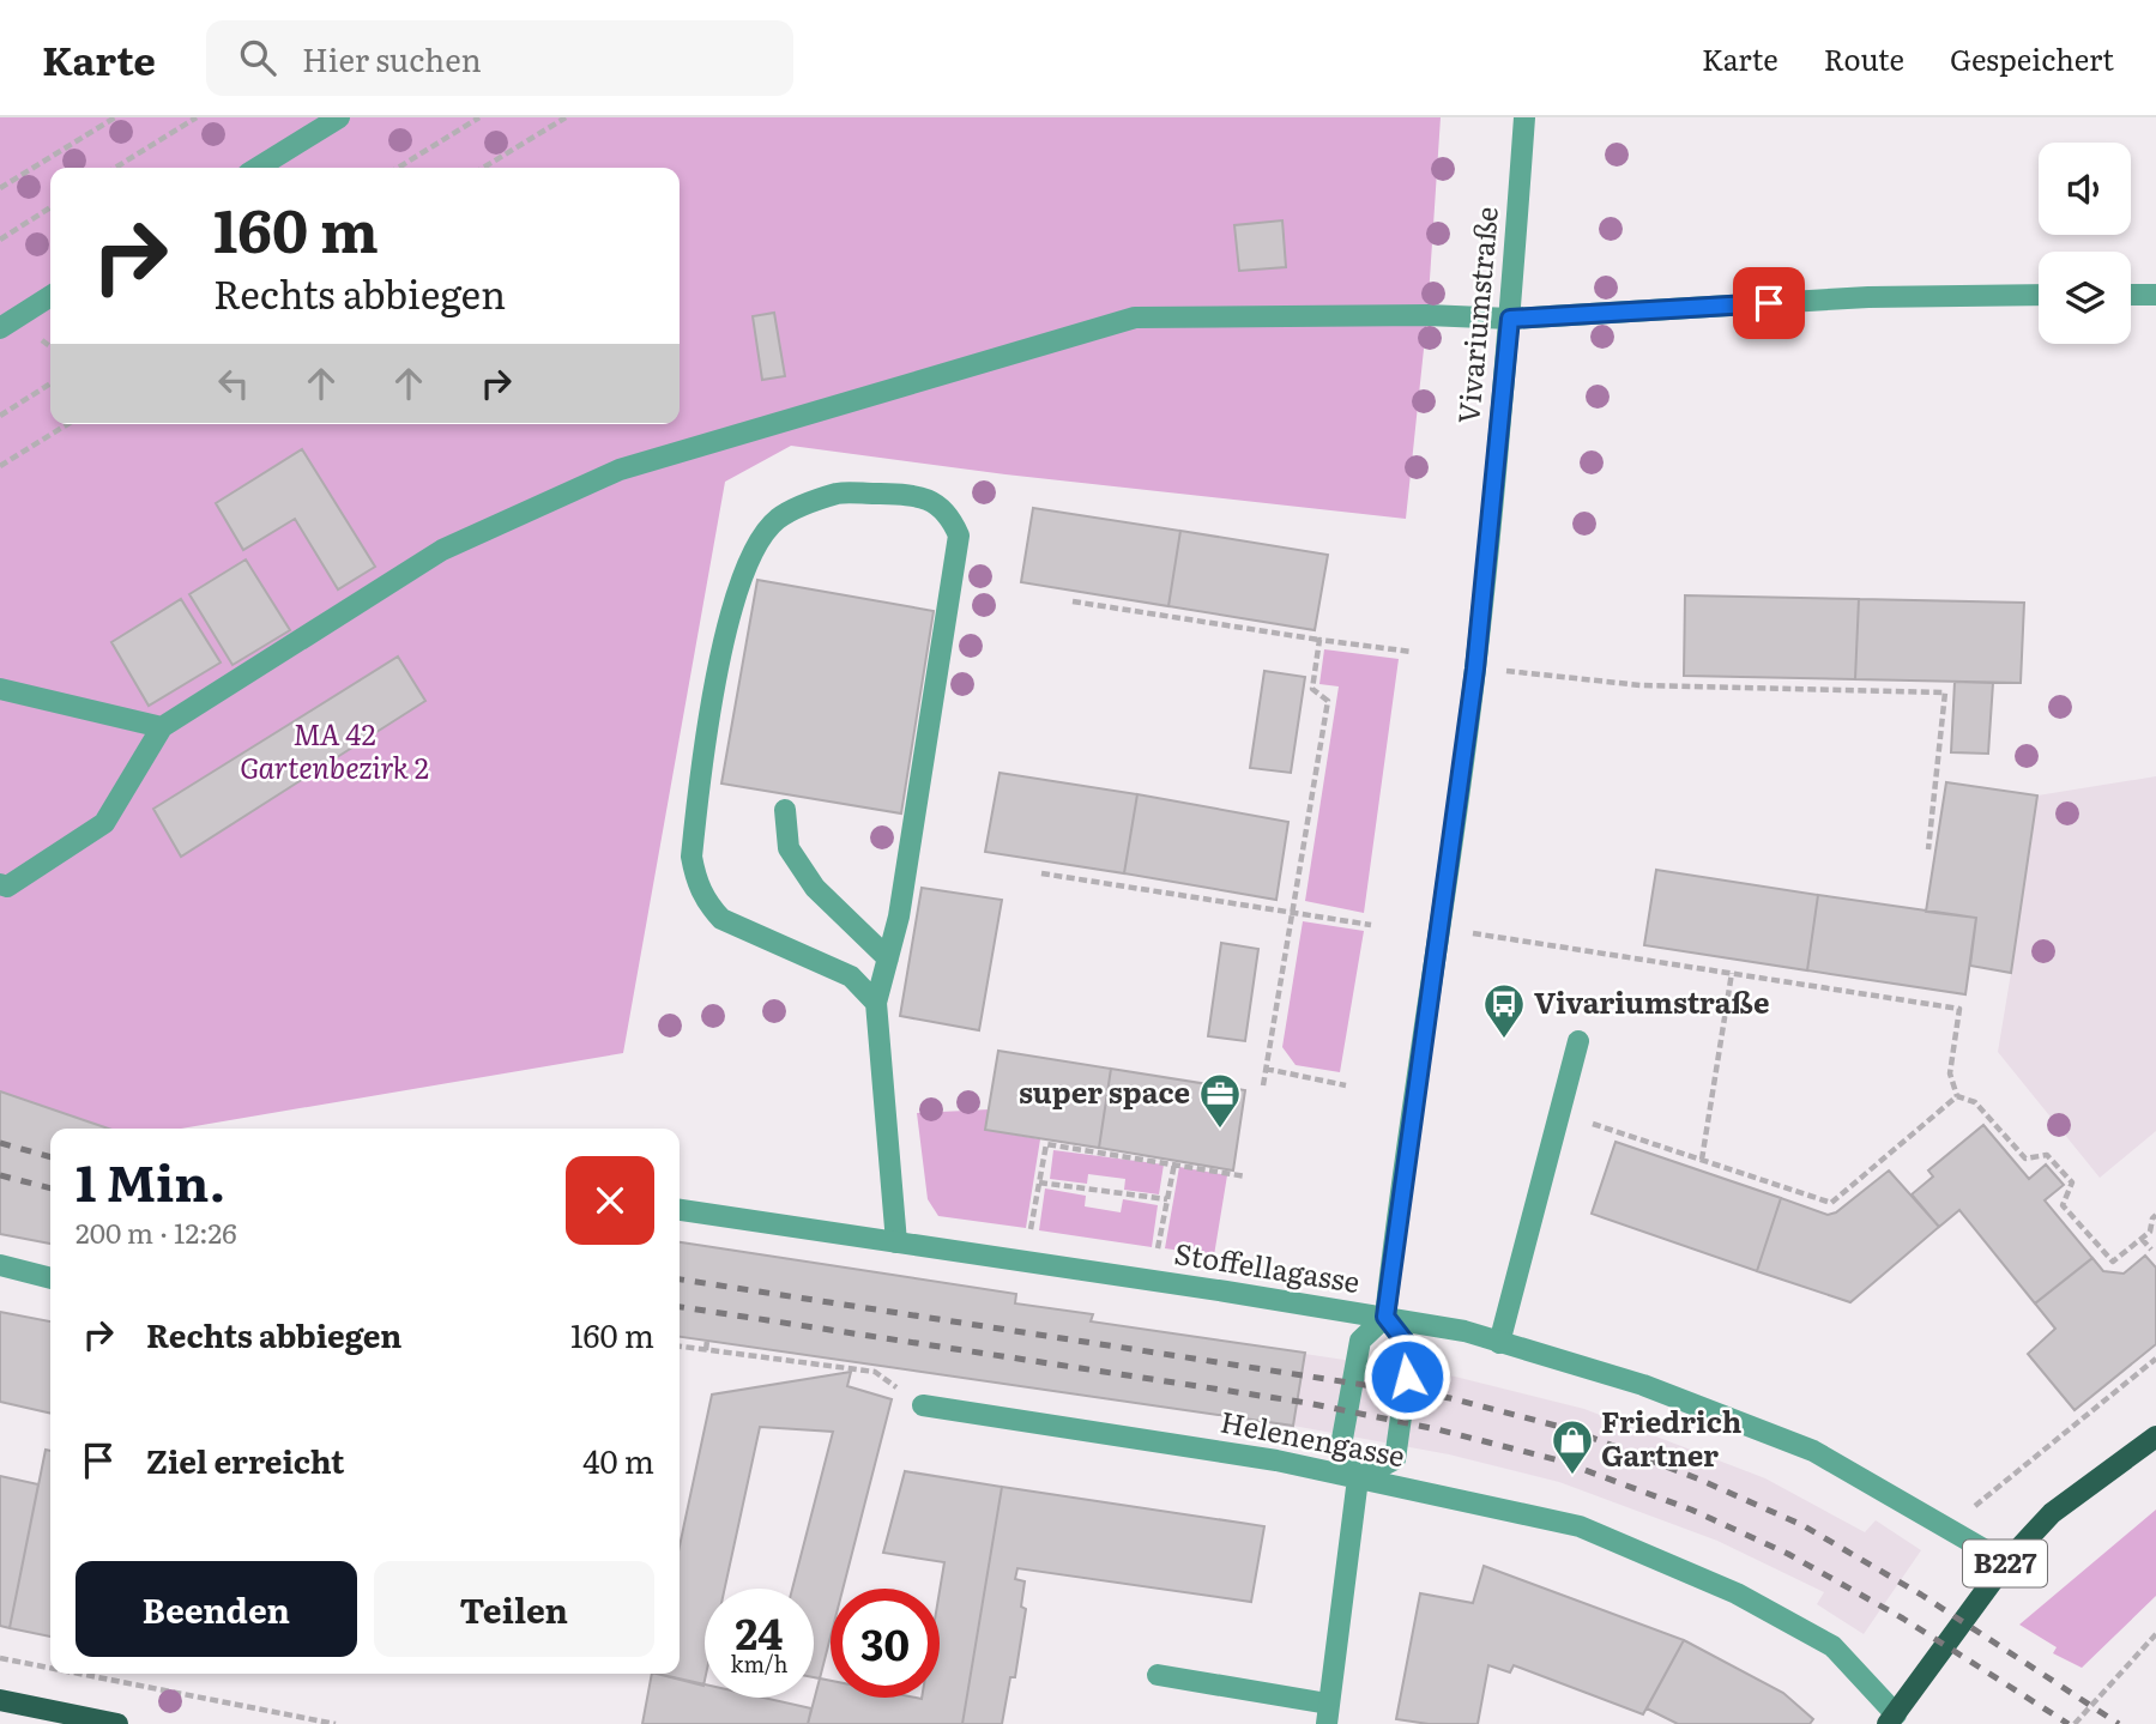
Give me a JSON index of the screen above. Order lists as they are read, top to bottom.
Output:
{
  "streets": {
    "main road": ["B227"],
    "street": ["Vivariumstraße", "Stoffellagasse", "Helenengasse"]
  },
  "crossings": [
    ["Vivariumstraße", "Stoffellagasse"],
    ["Stoffellagasse", "B227"],
    ["Helenengasse", "B227"]
  ],
  "parks": ["MA 42 Gartenbezirk 2"],
  "places": {
    "bus stop": ["Vivariumstraße"],
    "office": ["super space"],
    "shop": ["Friedrich Gartner"]
  },
  "page": {
    "header": "Karte",
    "search": "Hier suchen",
    "nav": ["Karte", "Route", "Gespeichert"],
    "turn": ["160 m", "Rechts abbiegen"],
    "heading": ["1 Min.", "200 m · 12:26"],
    "list": [
      {
        "name": "Rechts abbiegen",
        "value": "160 m"
      },
      {
        "name": "Ziel erreicht",
        "value": "40 m"
      }
    ],
    "buttons": ["Beenden", "Teilen"],
    "speed": "24 km/h",
    "limit": "30"
  }
}
